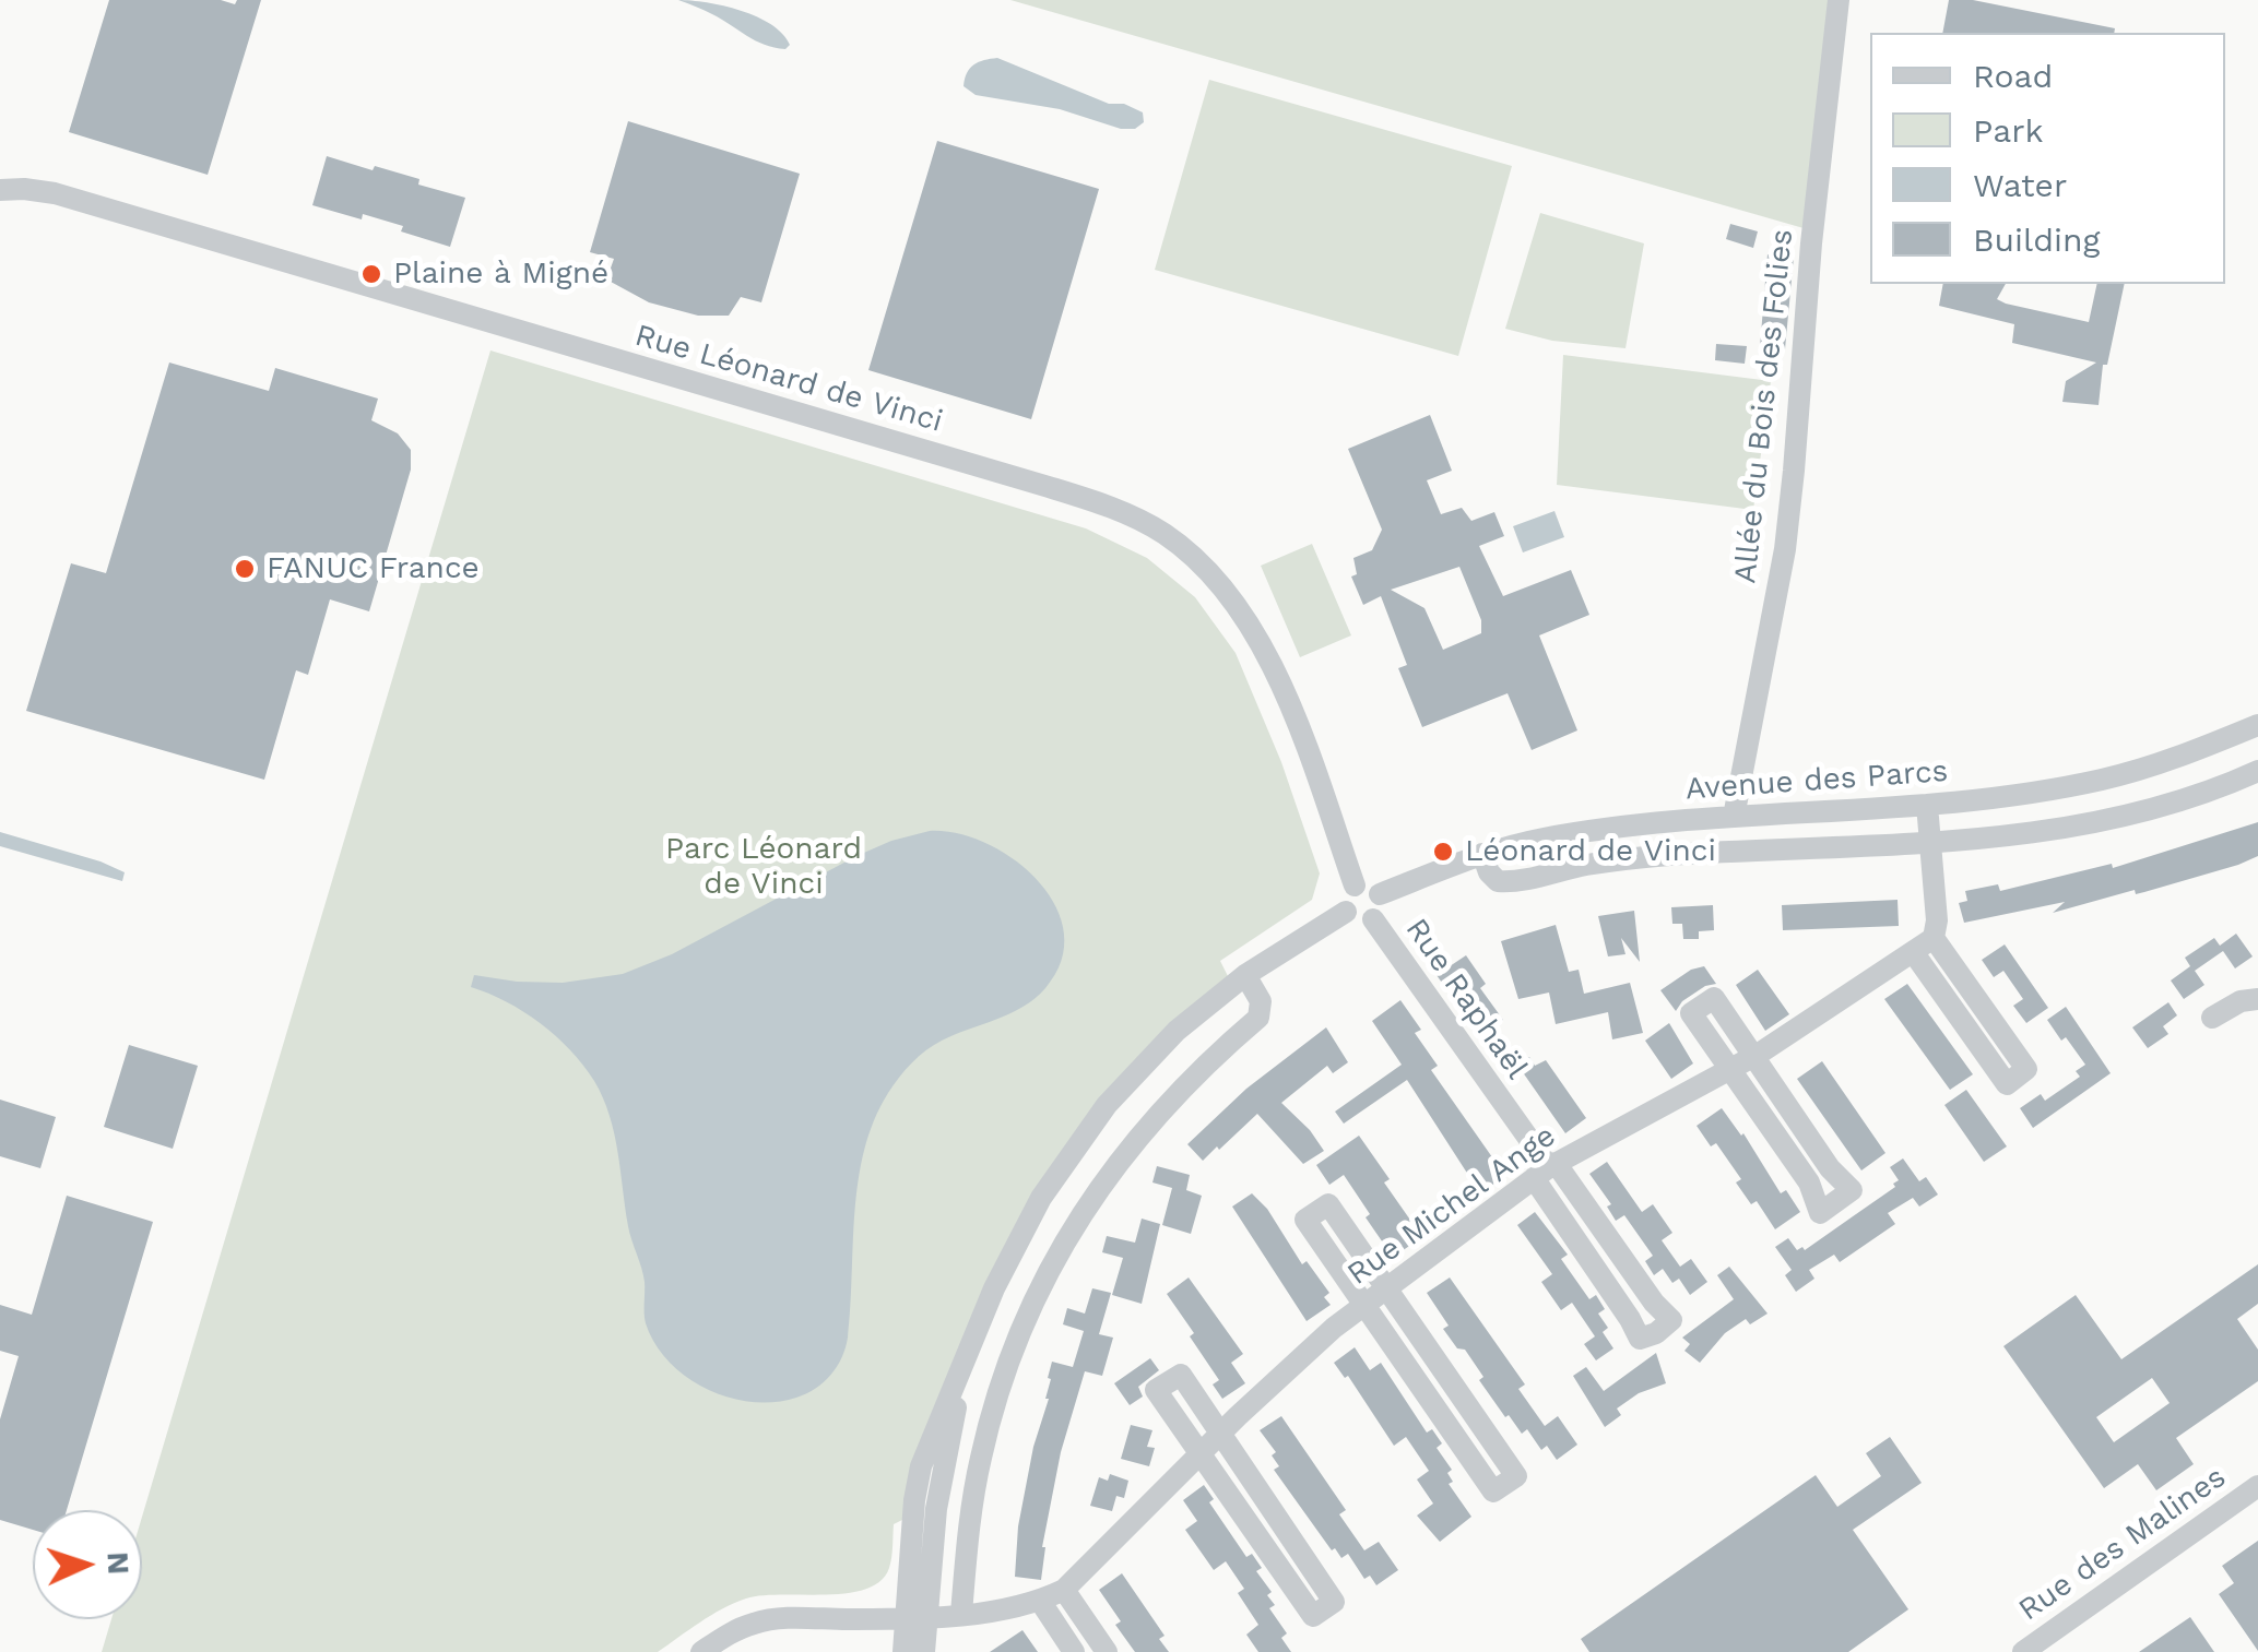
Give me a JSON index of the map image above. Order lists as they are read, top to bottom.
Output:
{
  "streets": {
    "street": [
      "Rue Léonard de Vinci",
      "Allée du Bois des Folies",
      "Avenue des Parcs",
      "Rue Raphaël",
      "Rue Michel Ange",
      "Rue des Malines"
    ]
  },
  "crossings": [
    ["Rue Léonard de Vinci", "Avenue des Parcs"],
    ["Rue Léonard de Vinci", "Rue Raphaël"],
    ["Allée du Bois des Folies", "Avenue des Parcs"],
    ["Avenue des Parcs", "Rue Raphaël"],
    ["Rue Raphaël", "Rue Michel Ange"]
  ],
  "parks": ["Parc Léonard de Vinci"],
  "places": ["Plaine à Migné", "FANUC France", "Léonard de Vinci"],
  "legend": [
    "Road",
    "Park",
    "Water",
    "Building"
  ],
  "north": "right"
}
